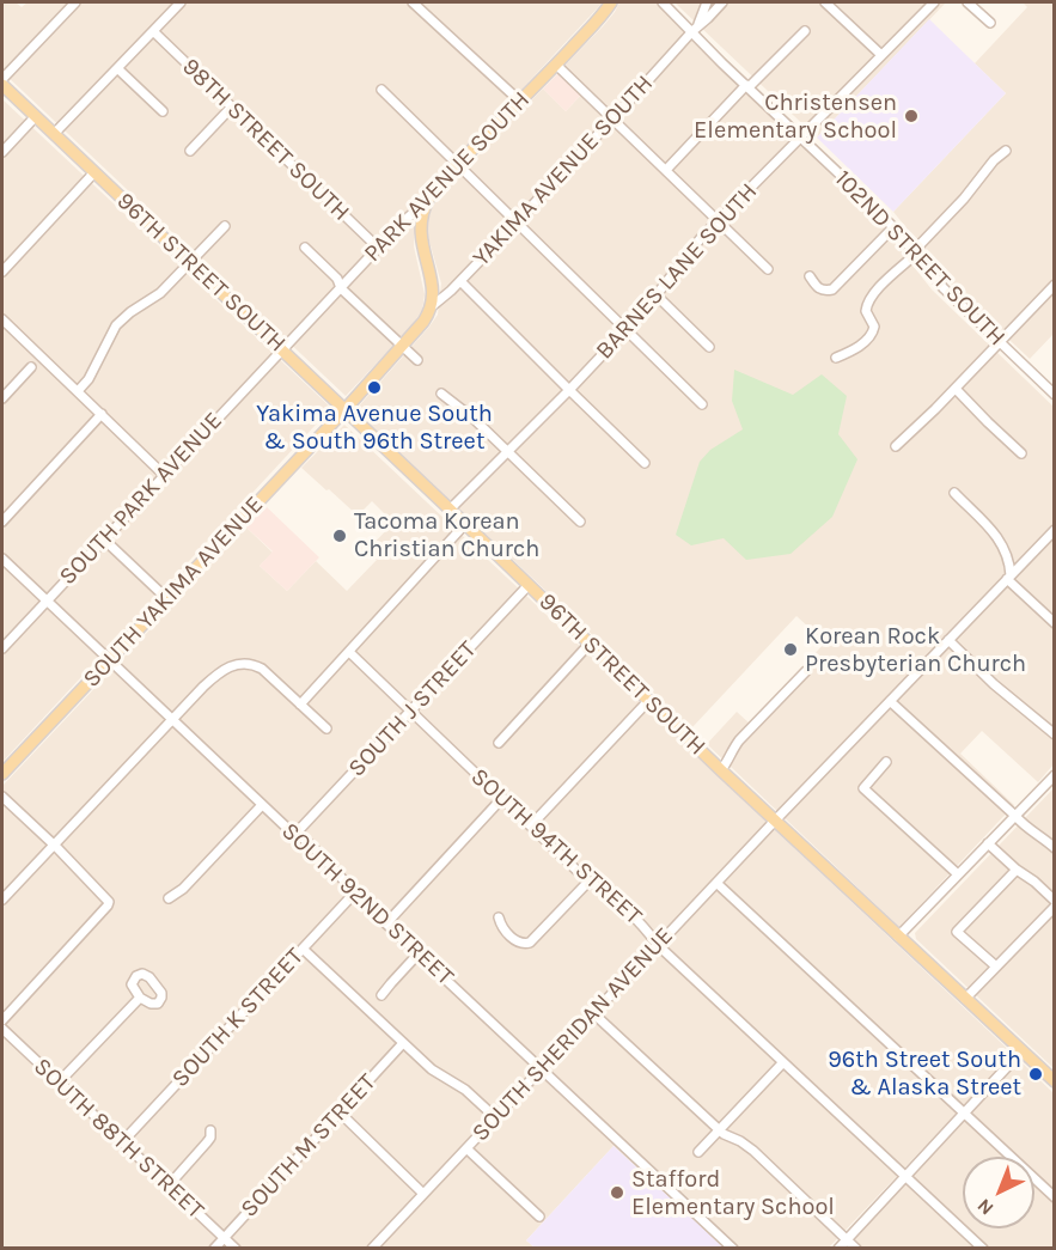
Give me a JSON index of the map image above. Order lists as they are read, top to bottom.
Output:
{
  "streets": {
    "main road": [
      "YAKIMA AVENUE SOUTH",
      "PARK AVENUE SOUTH",
      "96TH STREET SOUTH",
      "SOUTH YAKIMA AVENUE"
    ],
    "street": [
      "98TH STREET SOUTH",
      "102ND STREET SOUTH",
      "BARNES LANE SOUTH",
      "SOUTH PARK AVENUE",
      "SOUTH J STREET",
      "SOUTH 94TH STREET",
      "SOUTH 92ND STREET",
      "SOUTH K STREET",
      "SOUTH SHERIDAN AVENUE",
      "SOUTH 88TH STREET",
      "SOUTH M STREET"
    ]
  },
  "crossings": [
    ["98TH STREET SOUTH", "PARK AVENUE SOUTH"],
    ["YAKIMA AVENUE SOUTH", "102ND STREET SOUTH"],
    ["YAKIMA AVENUE SOUTH", "96TH STREET SOUTH"],
    ["YAKIMA AVENUE SOUTH", "SOUTH YAKIMA AVENUE"],
    ["PARK AVENUE SOUTH", "96TH STREET SOUTH"],
    ["PARK AVENUE SOUTH", "SOUTH PARK AVENUE"],
    ["102ND STREET SOUTH", "BARNES LANE SOUTH"],
    ["BARNES LANE SOUTH", "96TH STREET SOUTH"],
    ["96TH STREET SOUTH", "SOUTH PARK AVENUE"],
    ["96TH STREET SOUTH", "SOUTH YAKIMA AVENUE"],
    ["96TH STREET SOUTH", "SOUTH J STREET"],
    ["96TH STREET SOUTH", "SOUTH SHERIDAN AVENUE"],
    ["SOUTH PARK AVENUE", "SOUTH 92ND STREET"],
    ["SOUTH YAKIMA AVENUE", "SOUTH 92ND STREET"],
    ["SOUTH J STREET", "SOUTH 94TH STREET"],
    ["SOUTH J STREET", "SOUTH 92ND STREET"],
    ["SOUTH 94TH STREET", "SOUTH SHERIDAN AVENUE"],
    ["SOUTH 92ND STREET", "SOUTH K STREET"],
    ["SOUTH 92ND STREET", "SOUTH SHERIDAN AVENUE"],
    ["SOUTH K STREET", "SOUTH 88TH STREET"],
    ["SOUTH 88TH STREET", "SOUTH M STREET"]
  ],
  "places": [
    "Christensen Elementary School",
    "Yakima Avenue South & South 96th Street",
    "Tacoma Korean Christian Church",
    "Korean Rock Presbyterian Church",
    "96th Street South & Alaska Street",
    "Stafford Elementary School"
  ],
  "north": "bottom left"
}
